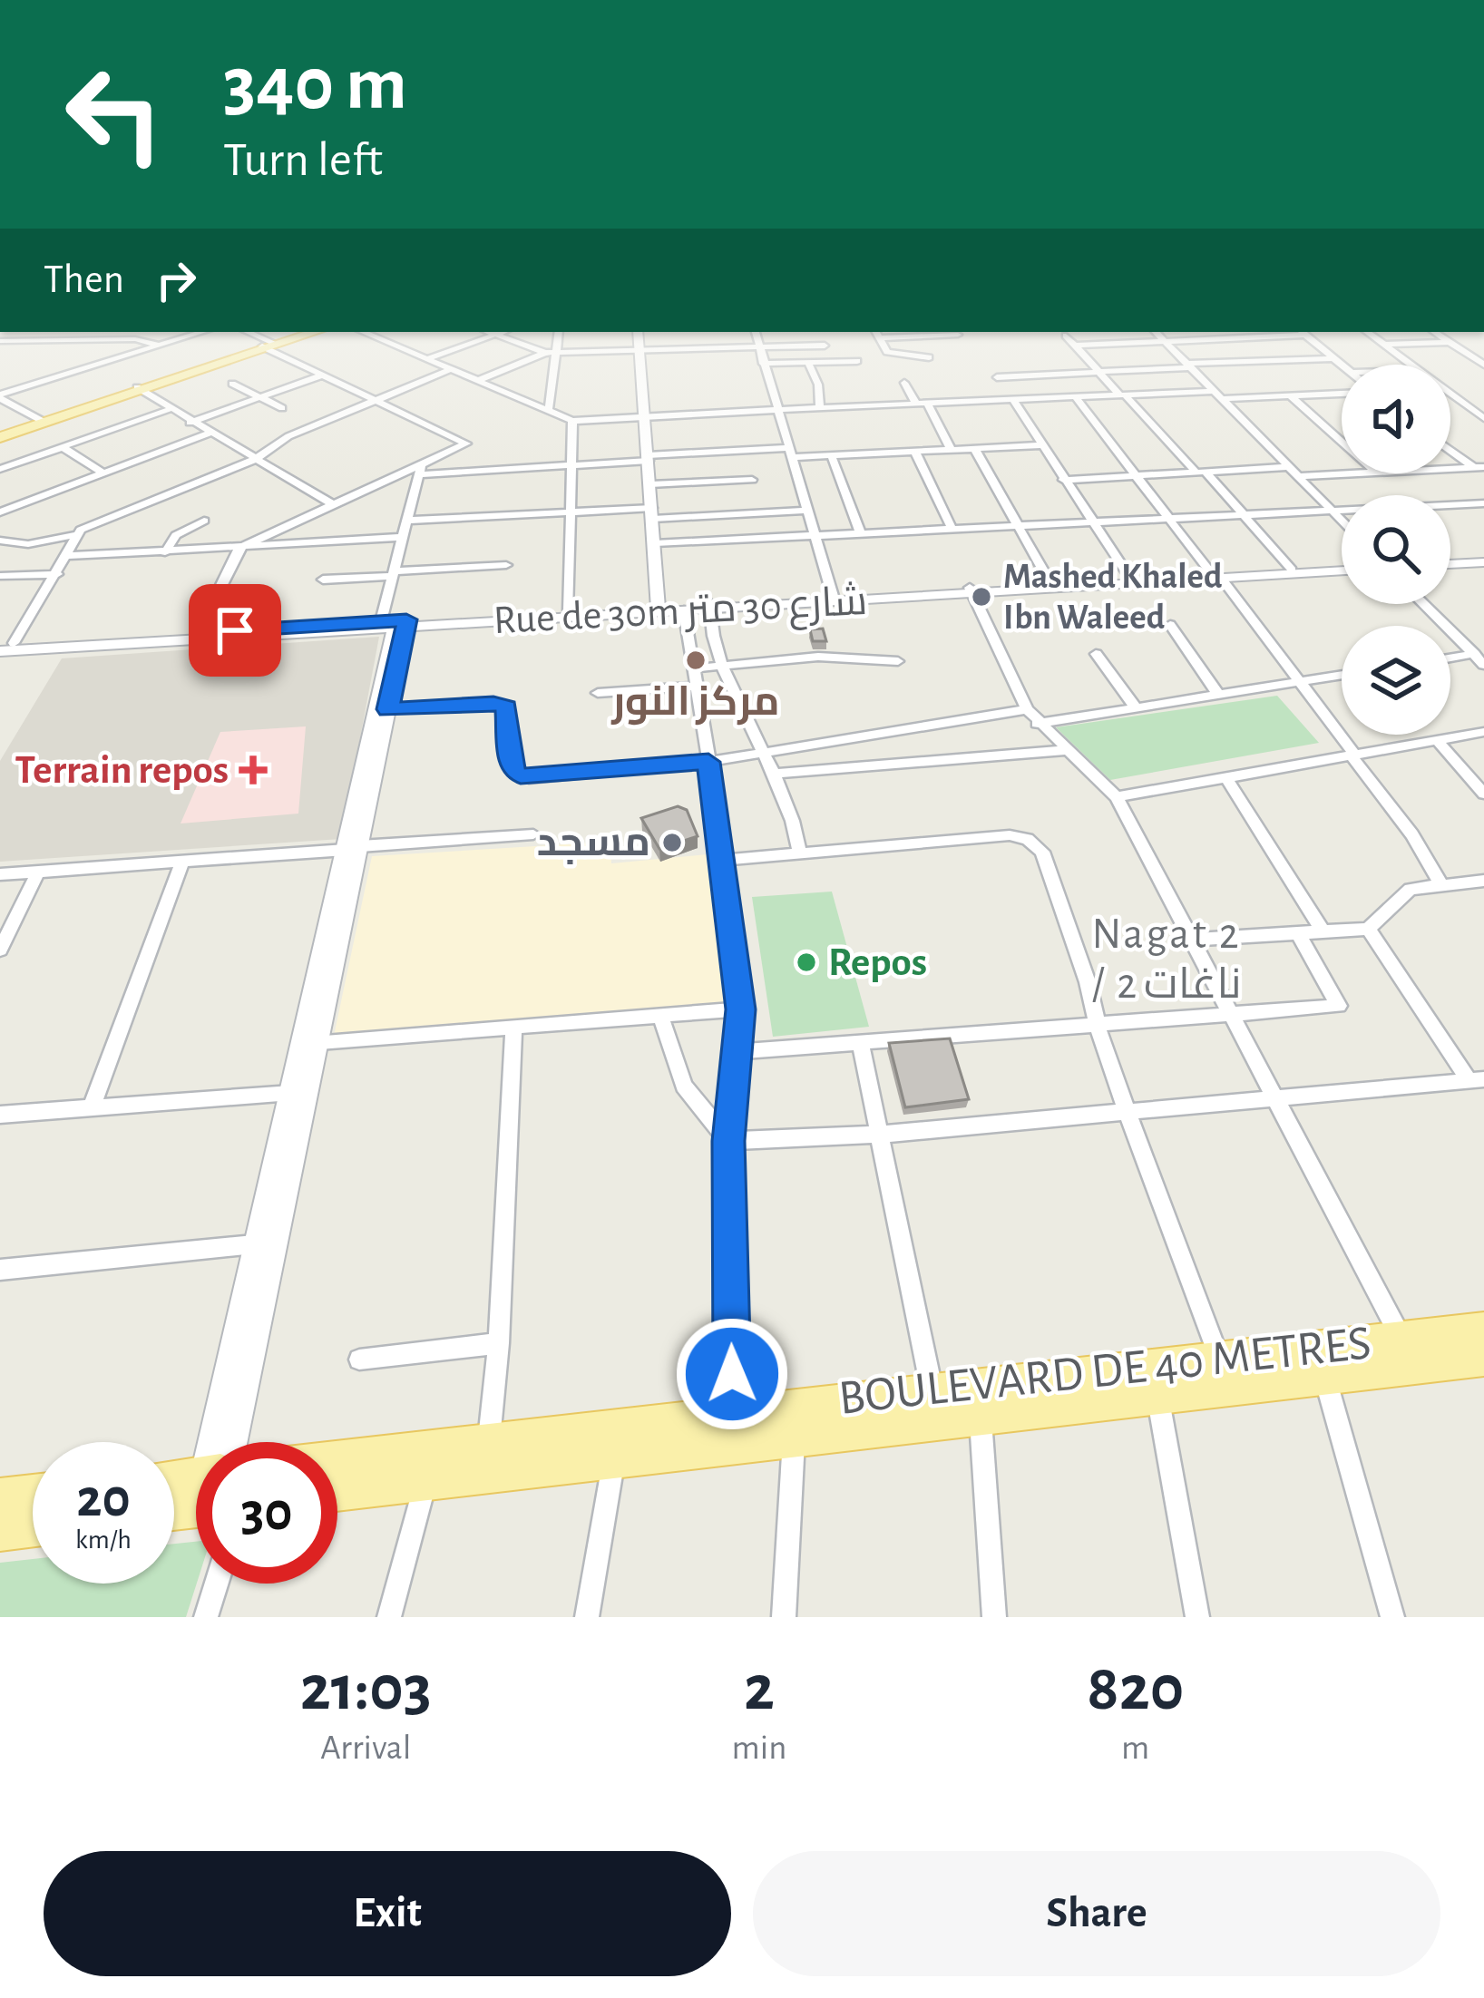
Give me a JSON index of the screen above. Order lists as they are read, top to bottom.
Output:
{
  "streets": {
    "main road": ["BOULEVARD DE 40 METRES"],
    "street": ["Rue de 30m شارع 30 متر"]
  },
  "districts": ["Nagat 2 / ناغات 2"],
  "places": {
    "other": [
      "Mashed Khaled Ibn Waleed",
      "مركز النور",
      "مسجد",
      "Repos"
    ],
    "health": ["Terrain repos"]
  },
  "page": {
    "turn": ["340 m", "Turn left"],
    "then": "Then",
    "speed": "20 km/h",
    "limit": "30",
    "eta": [
      "21:03",
      "Arrival",
      "2",
      "min",
      "820",
      "m"
    ],
    "buttons": ["Exit", "Share"]
  }
}
